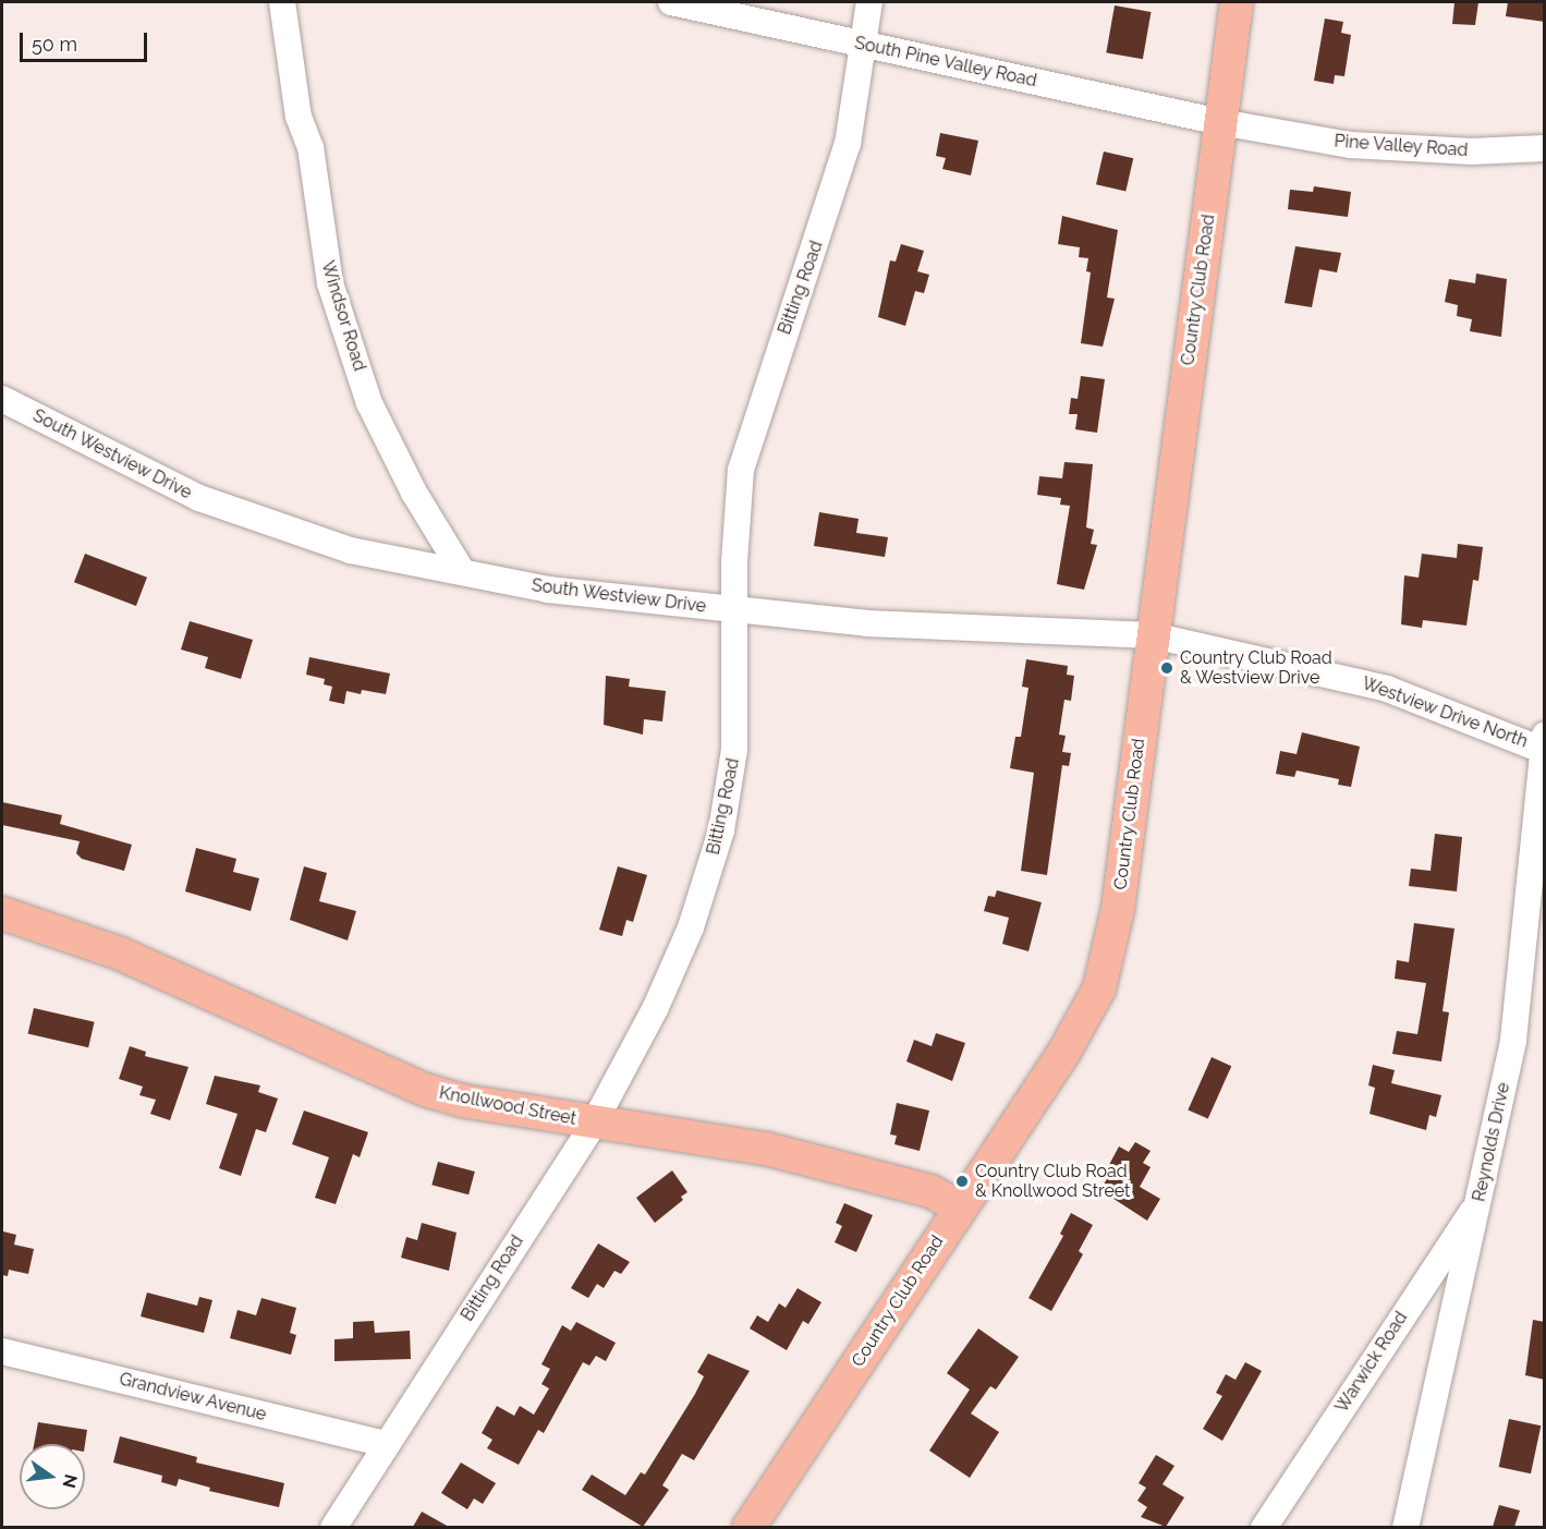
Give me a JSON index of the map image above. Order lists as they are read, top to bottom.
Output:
{
  "streets": {
    "main road": ["Country Club Road", "Knollwood Street"],
    "street": [
      "South Pine Valley Road",
      "Pine Valley Road",
      "Bitting Road",
      "Windsor Road",
      "South Westview Drive",
      "Westview Drive North",
      "Reynolds Drive",
      "Warwick Road",
      "Grandview Avenue"
    ]
  },
  "crossings": [
    ["South Pine Valley Road", "Pine Valley Road"],
    ["South Pine Valley Road", "Bitting Road"],
    ["South Pine Valley Road", "Country Club Road"],
    ["Pine Valley Road", "Country Club Road"],
    ["Bitting Road", "South Westview Drive"],
    ["Bitting Road", "Knollwood Street"],
    ["Bitting Road", "Grandview Avenue"],
    ["Country Club Road", "South Westview Drive"],
    ["Country Club Road", "Westview Drive North"],
    ["Country Club Road", "Knollwood Street"],
    ["Windsor Road", "South Westview Drive"],
    ["South Westview Drive", "Westview Drive North"],
    ["Westview Drive North", "Reynolds Drive"],
    ["Reynolds Drive", "Warwick Road"]
  ],
  "places": ["Country Club Road & Westview Drive", "Country Club Road & Knollwood Street"],
  "scale_bar": "50 m",
  "north": "right"
}
